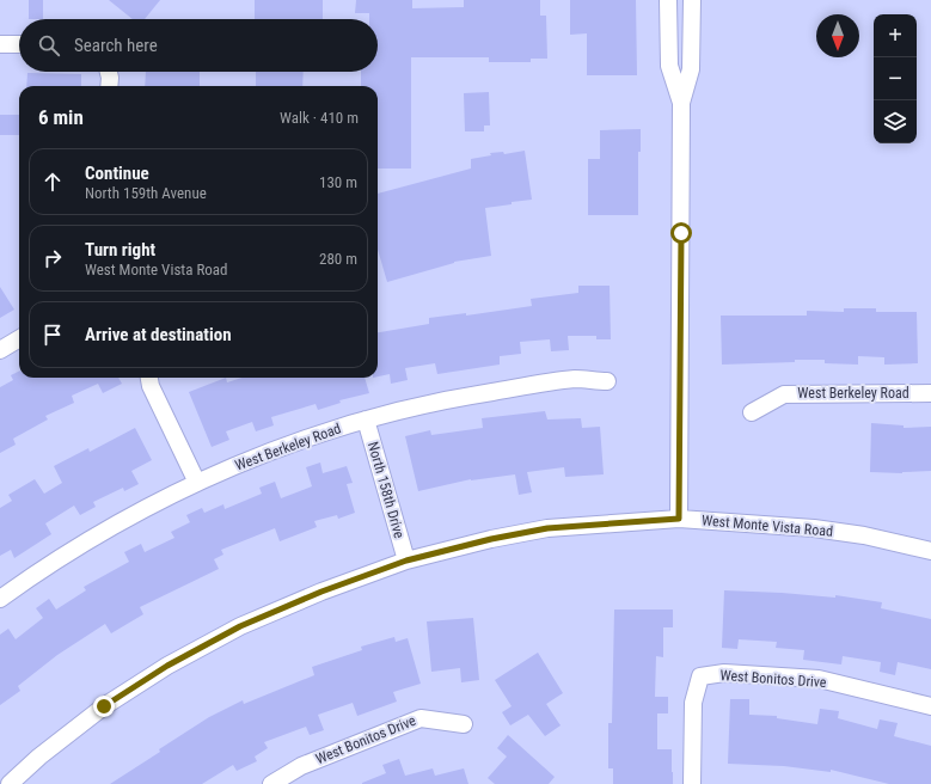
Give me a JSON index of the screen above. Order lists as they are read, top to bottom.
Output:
{
  "streets": {
    "street": [
      "West Berkeley Road",
      "North 158th Drive",
      "West Monte Vista Road",
      "West Bonitos Drive"
    ]
  },
  "crossings": [
    ["West Berkeley Road", "North 158th Drive"],
    ["North 158th Drive", "West Monte Vista Road"]
  ],
  "north": "bottom",
  "page": {
    "map_buttons": ["+", "−"],
    "search": "Search here",
    "heading": ["6 min", "Walk · 410 m"],
    "list": [
      ["Continue", "North 159th Avenue", "130 m"],
      ["Turn right", "West Monte Vista Road", "280 m"],
      "Arrive at destination"
    ]
  }
}
